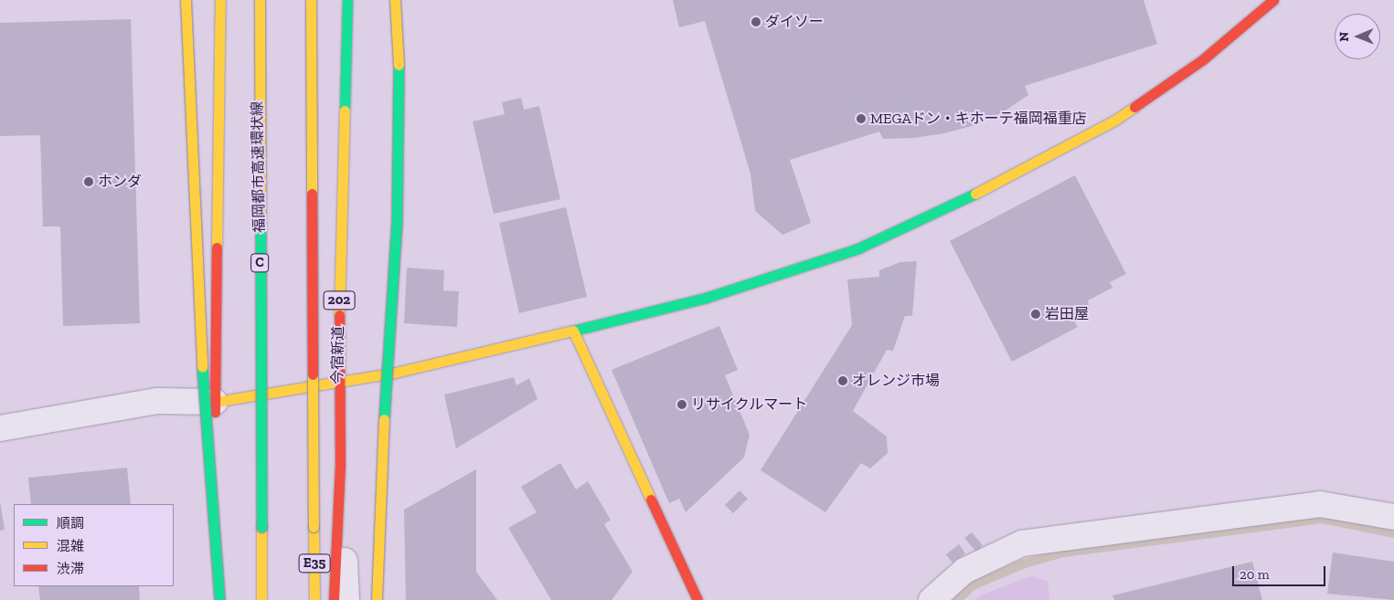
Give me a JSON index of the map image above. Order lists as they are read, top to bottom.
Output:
{
  "streets": {
    "main road": [
      "福岡都市高速環状線",
      "C",
      "202",
      "今宿新道",
      "E35"
    ]
  },
  "places": [
    "ダイソー",
    "MEGAドン・キホーテ福岡福重店",
    "ホンダ",
    "岩田屋",
    "オレンジ市場",
    "リサイクルマート"
  ],
  "legend": ["順調", "混雑", "渋滞"],
  "scale_bar": "20 m",
  "north": "left"
}
